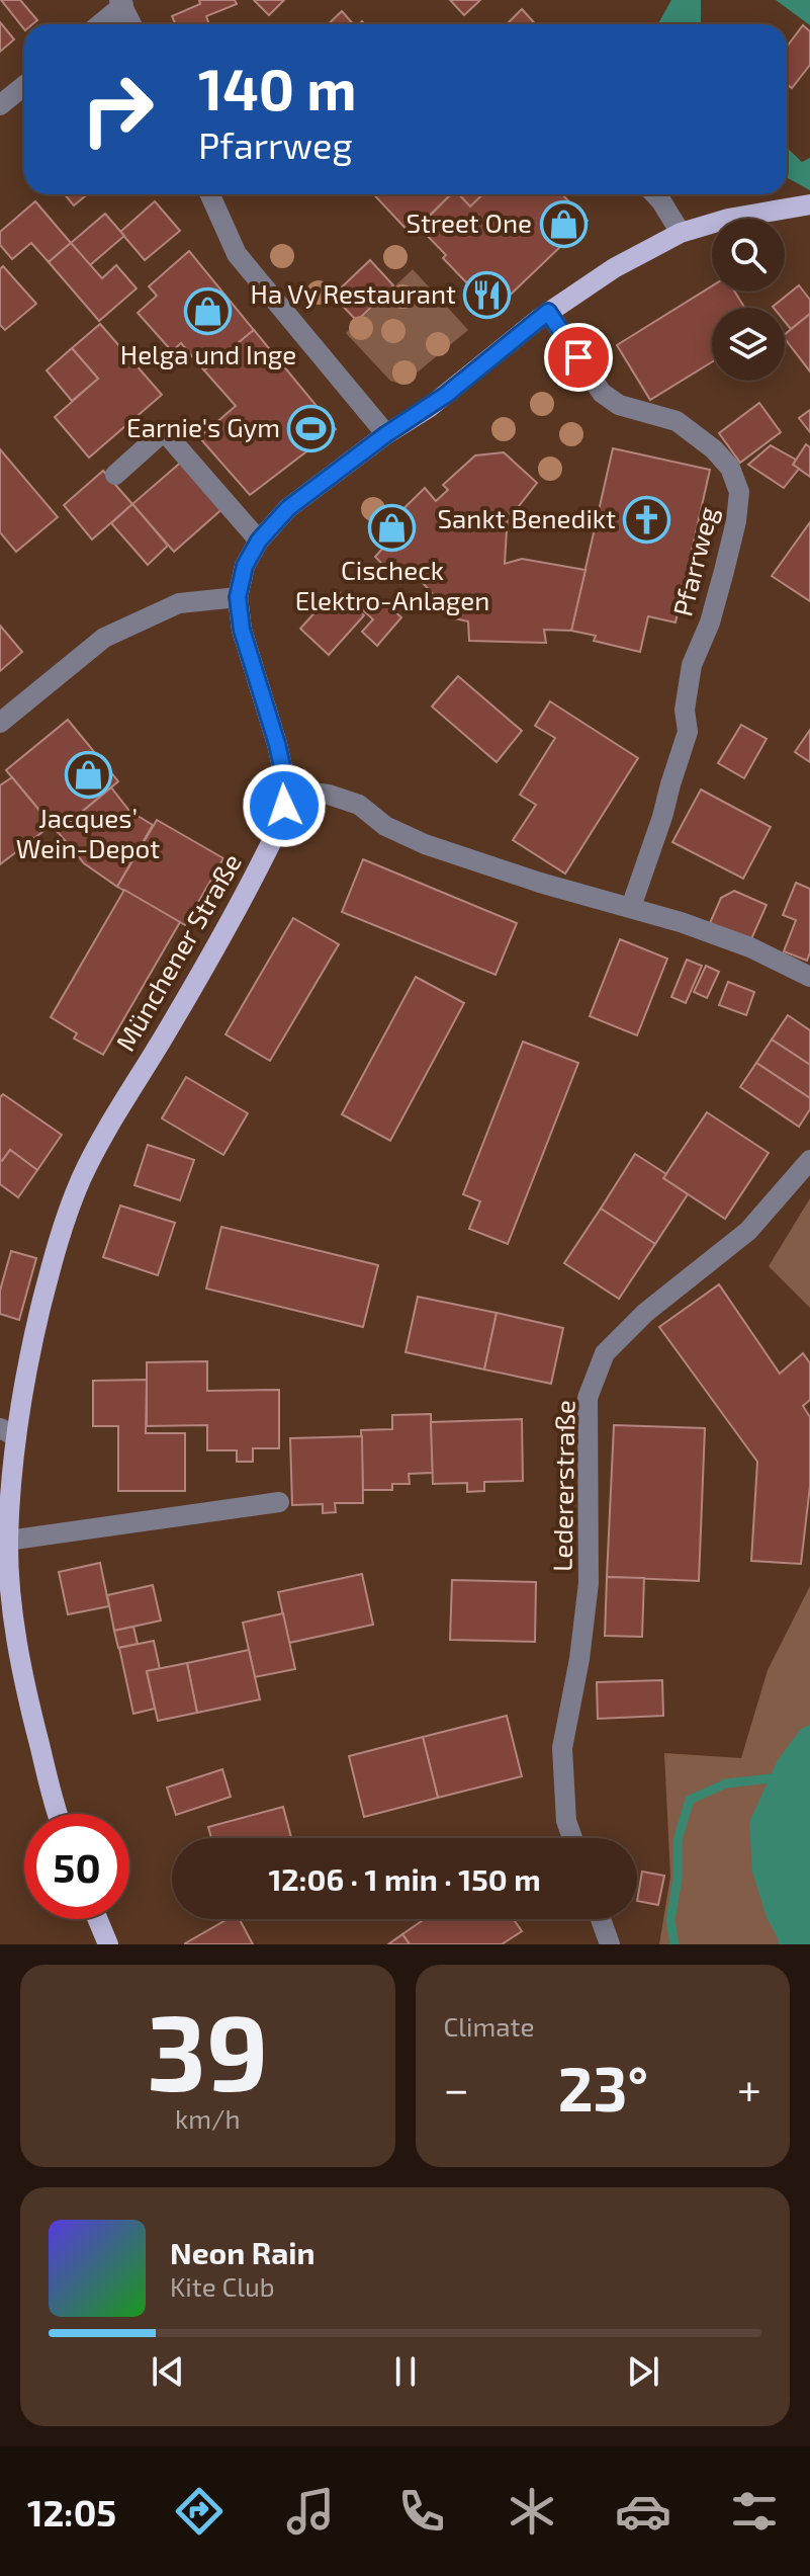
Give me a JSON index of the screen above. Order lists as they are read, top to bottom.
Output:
{
  "streets": {
    "main road": ["Münchener Straße"],
    "street": ["Pfarrweg", "Ledererstraße"]
  },
  "crossings": [
    ["Pfarrweg", "Münchener Straße"]
  ],
  "places": {
    "shop": [
      "Street One",
      "Helga und Inge",
      "Cischeck Elektro-Anlagen",
      "Jacques’ Wein-Depot"
    ],
    "restaurant": ["Ha Vy Restaurant"],
    "sports": ["Earnie's Gym"],
    "church": ["Sankt Benedikt"]
  },
  "page": {
    "turn": ["140 m", "Pfarrweg"],
    "limit": "50",
    "trip": "12:06 · 1 min · 150 m",
    "tile": [
      ["39", "km/h"],
      "Climate"
    ],
    "heat": ["−", "23°", "+"],
    "song": ["Neon Rain", "Kite Club"],
    "tabs": "12:05"
  }
}
